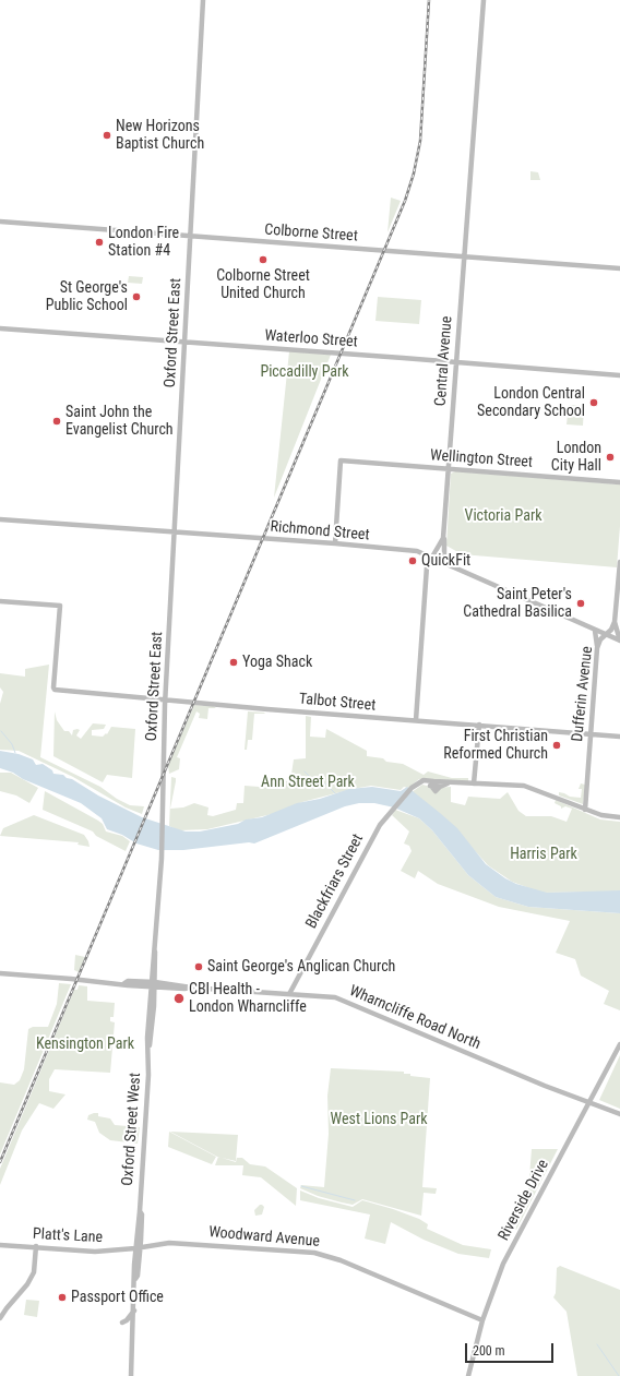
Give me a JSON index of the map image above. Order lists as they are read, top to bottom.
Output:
{
  "streets": {
    "street": [
      "Colborne Street",
      "Oxford Street East",
      "Waterloo Street",
      "Central Avenue",
      "Wellington Street",
      "Richmond Street",
      "Dufferin Avenue",
      "Talbot Street",
      "Blackfriars Street",
      "Wharncliffe Road North",
      "Oxford Street West",
      "Riverside Drive",
      "Platt's Lane",
      "Woodward Avenue"
    ]
  },
  "crossings": [
    ["Colborne Street", "Oxford Street East"],
    ["Colborne Street", "Central Avenue"],
    ["Oxford Street East", "Waterloo Street"],
    ["Oxford Street East", "Richmond Street"],
    ["Oxford Street East", "Talbot Street"],
    ["Oxford Street East", "Oxford Street West"],
    ["Waterloo Street", "Central Avenue"],
    ["Central Avenue", "Wellington Street"],
    ["Central Avenue", "Richmond Street"],
    ["Central Avenue", "Talbot Street"],
    ["Wellington Street", "Richmond Street"],
    ["Richmond Street", "Dufferin Avenue"],
    ["Dufferin Avenue", "Talbot Street"],
    ["Blackfriars Street", "Wharncliffe Road North"],
    ["Wharncliffe Road North", "Oxford Street West"],
    ["Wharncliffe Road North", "Riverside Drive"],
    ["Oxford Street West", "Platt's Lane"],
    ["Oxford Street West", "Woodward Avenue"],
    ["Riverside Drive", "Woodward Avenue"],
    ["Platt's Lane", "Woodward Avenue"]
  ],
  "parks": [
    "Piccadilly Park",
    "Victoria Park",
    "Ann Street Park",
    "Harris Park",
    "Kensington Park",
    "West Lions Park"
  ],
  "places": [
    "New Horizons Baptist Church",
    "London Fire Station #4",
    "Colborne Street United Church",
    "St George's Public School",
    "London Central Secondary School",
    "Saint John the Evangelist Church",
    "London City Hall",
    "QuickFit",
    "Saint Peter's Cathedral Basilica",
    "Yoga Shack",
    "First Christian Reformed Church",
    "Saint George's Anglican Church",
    "CBI Health - London Wharncliffe",
    "Passport Office"
  ],
  "scale_bar": "200 m"
}
